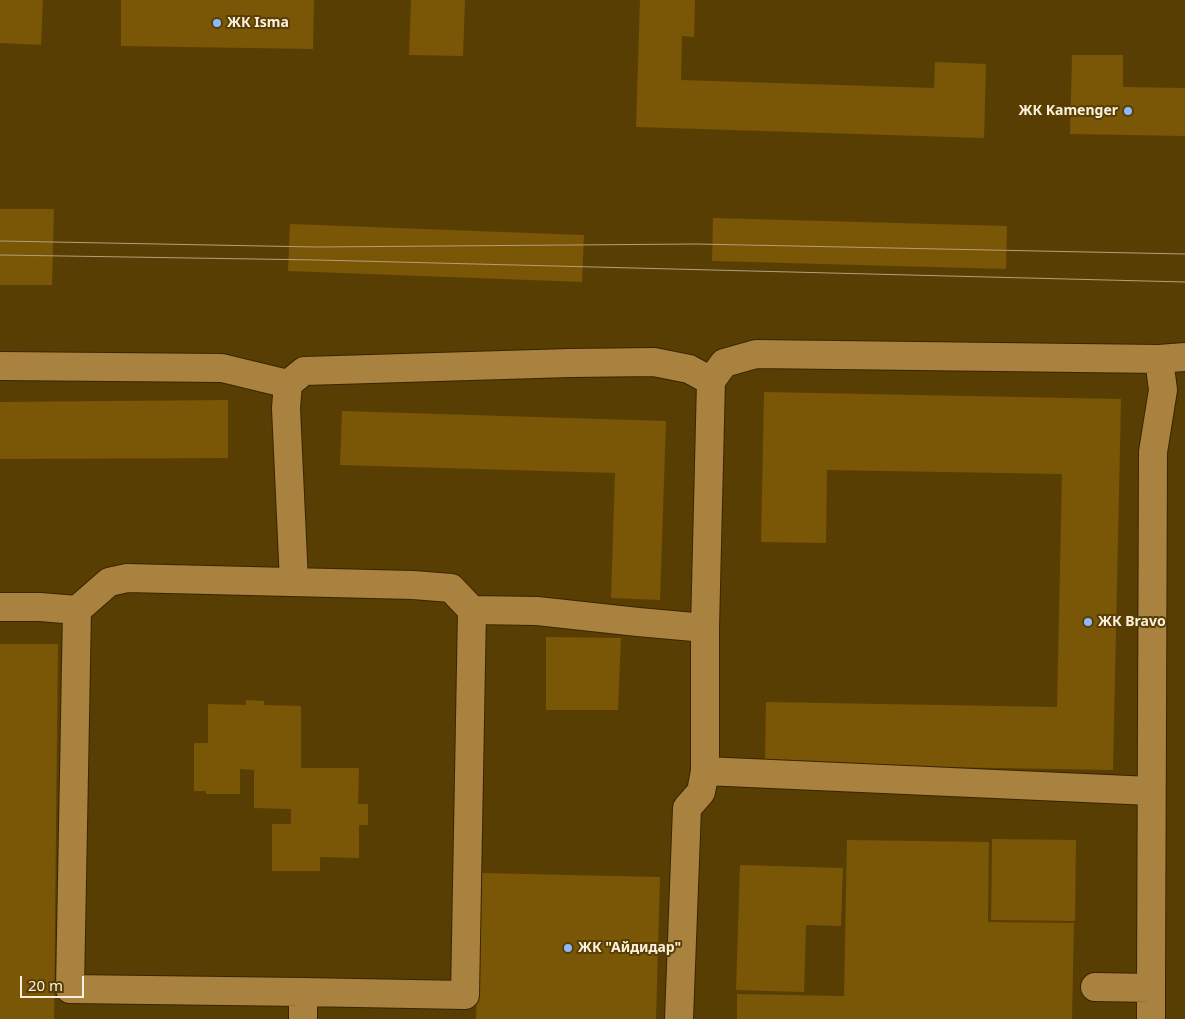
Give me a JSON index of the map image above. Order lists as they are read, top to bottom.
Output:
{
  "places": [
    "ЖК Isma",
    "ЖК Kamenger",
    "ЖК Bravo",
    "ЖК \"Айдидар\""
  ],
  "scale_bar": "20 m"
}
